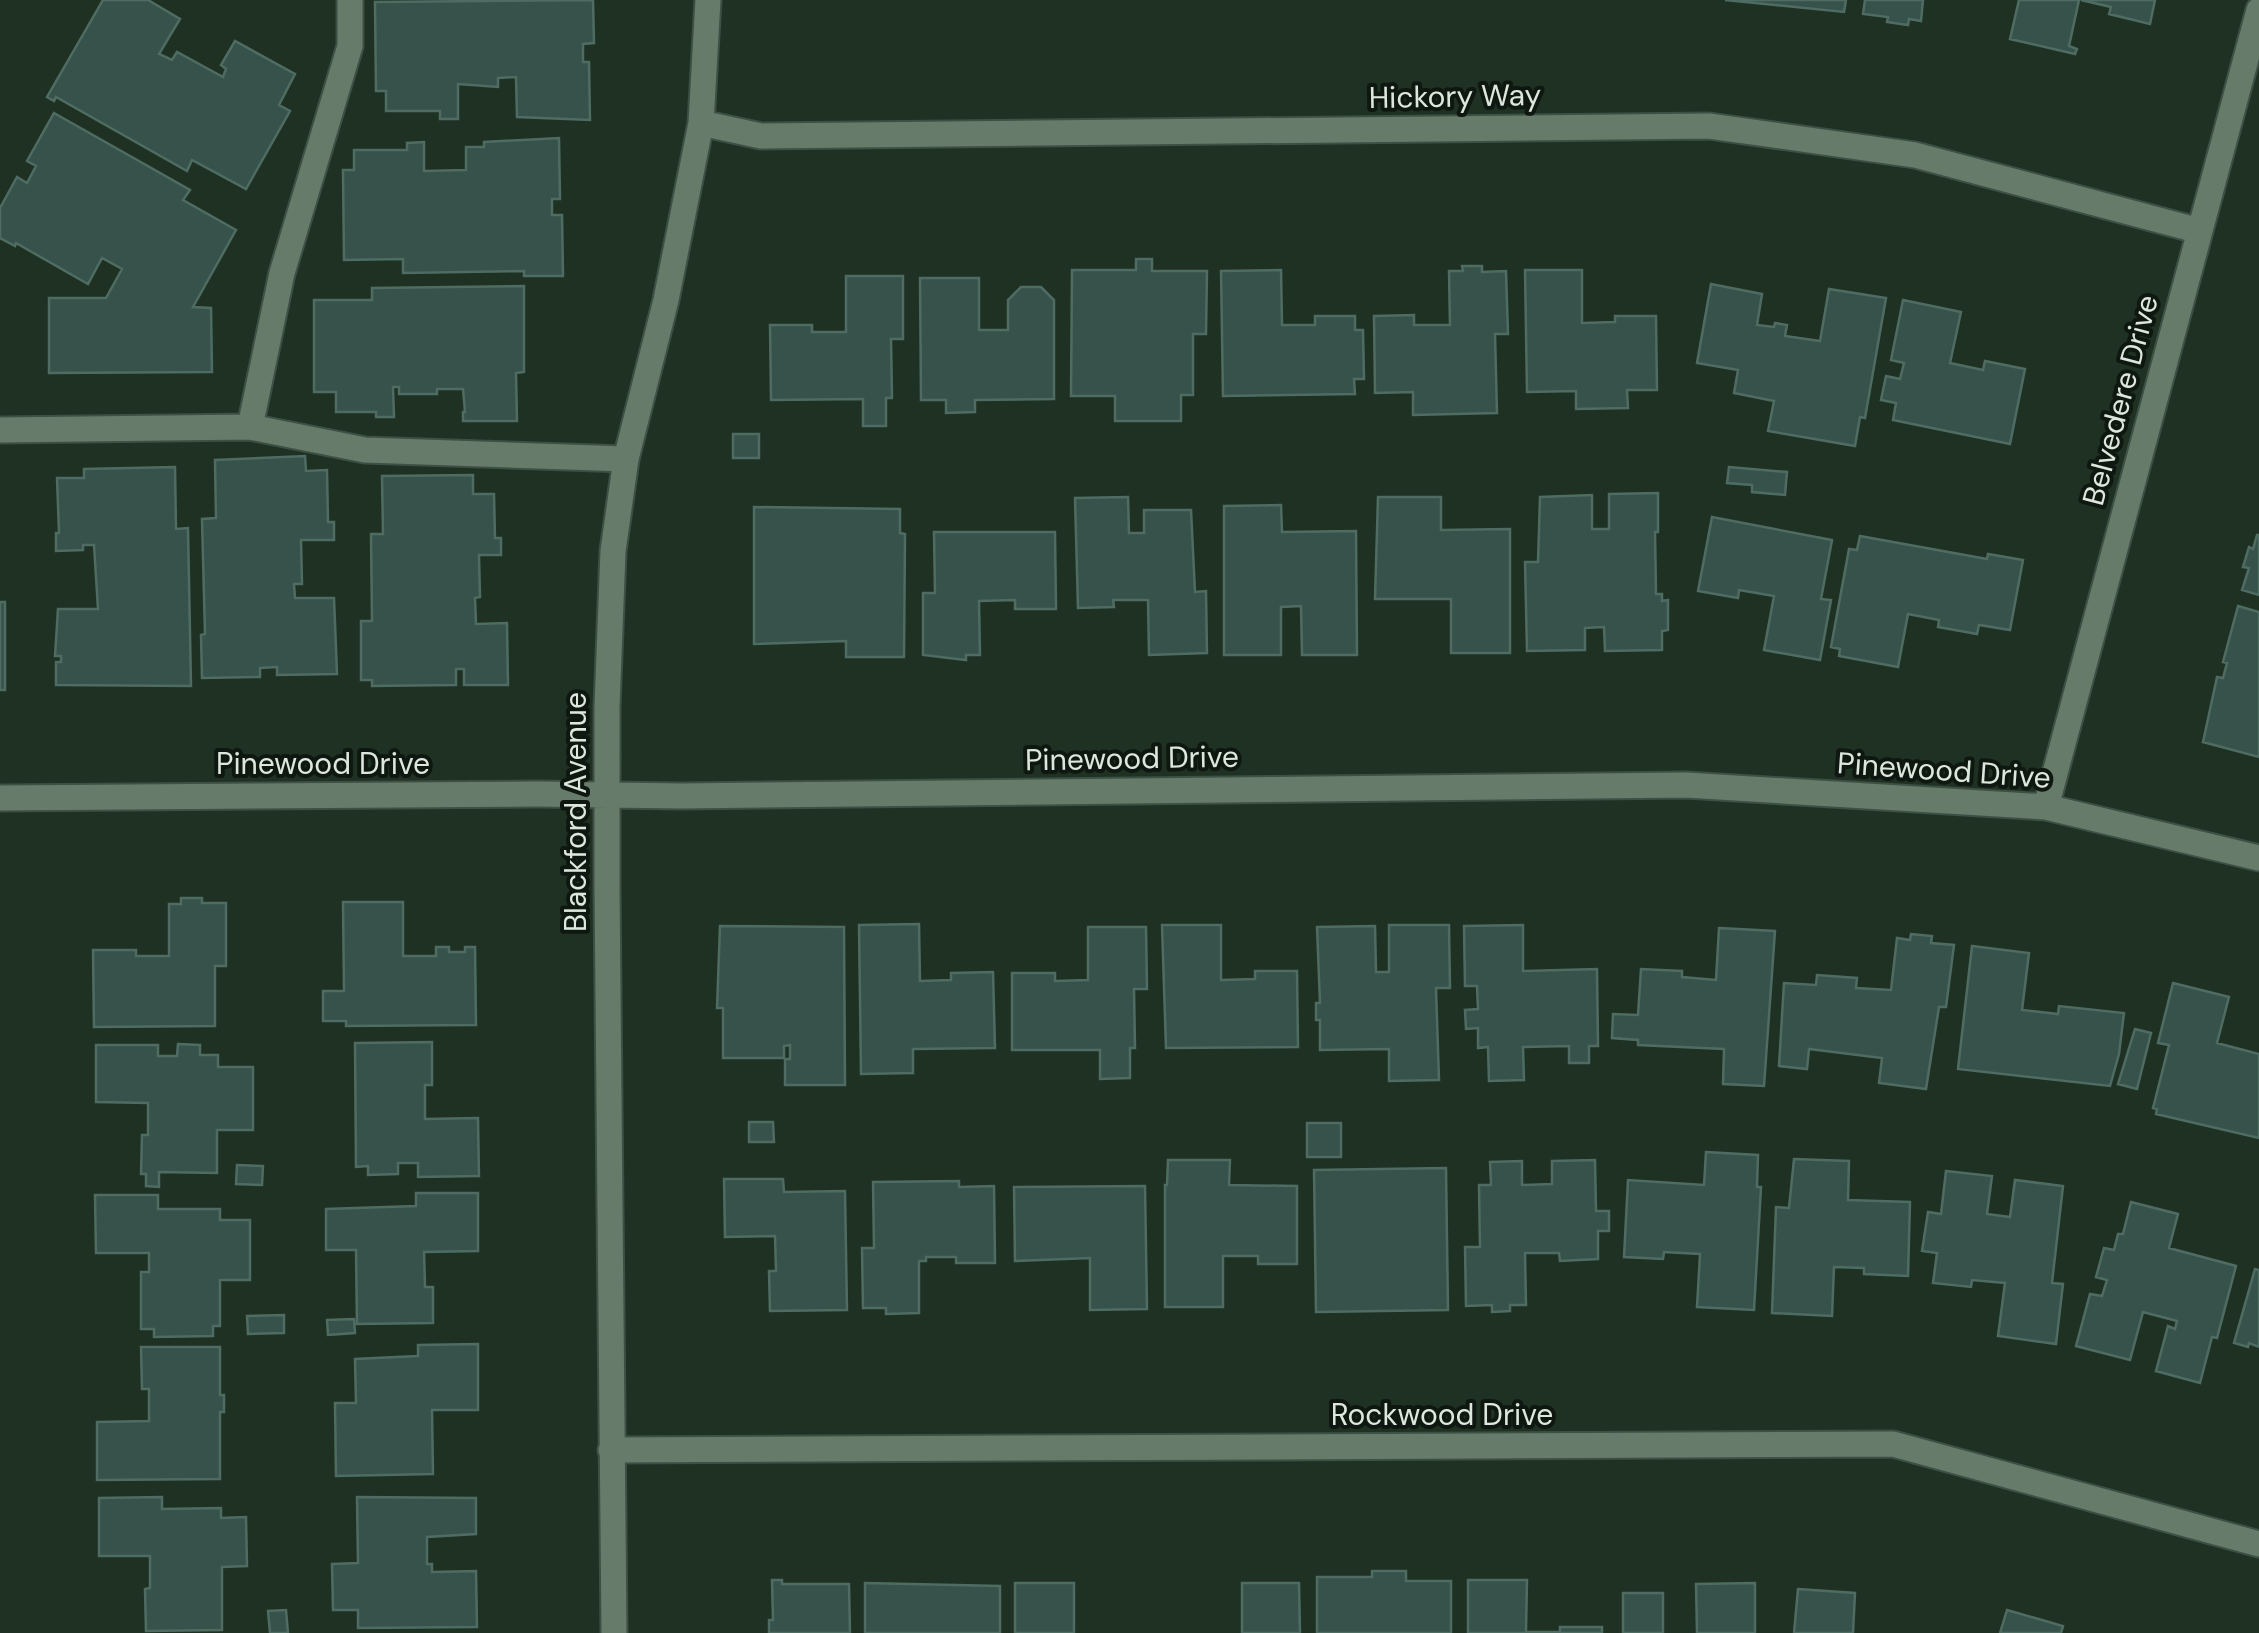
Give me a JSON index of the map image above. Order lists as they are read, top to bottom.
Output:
{
  "streets": {
    "street": [
      "Hickory Way",
      "Belvedere Drive",
      "Pinewood Drive",
      "Blackford Avenue",
      "Rockwood Drive"
    ]
  },
  "crossings": [
    ["Hickory Way", "Belvedere Drive"],
    ["Hickory Way", "Blackford Avenue"],
    ["Belvedere Drive", "Pinewood Drive"],
    ["Pinewood Drive", "Blackford Avenue"],
    ["Blackford Avenue", "Rockwood Drive"]
  ]
}
